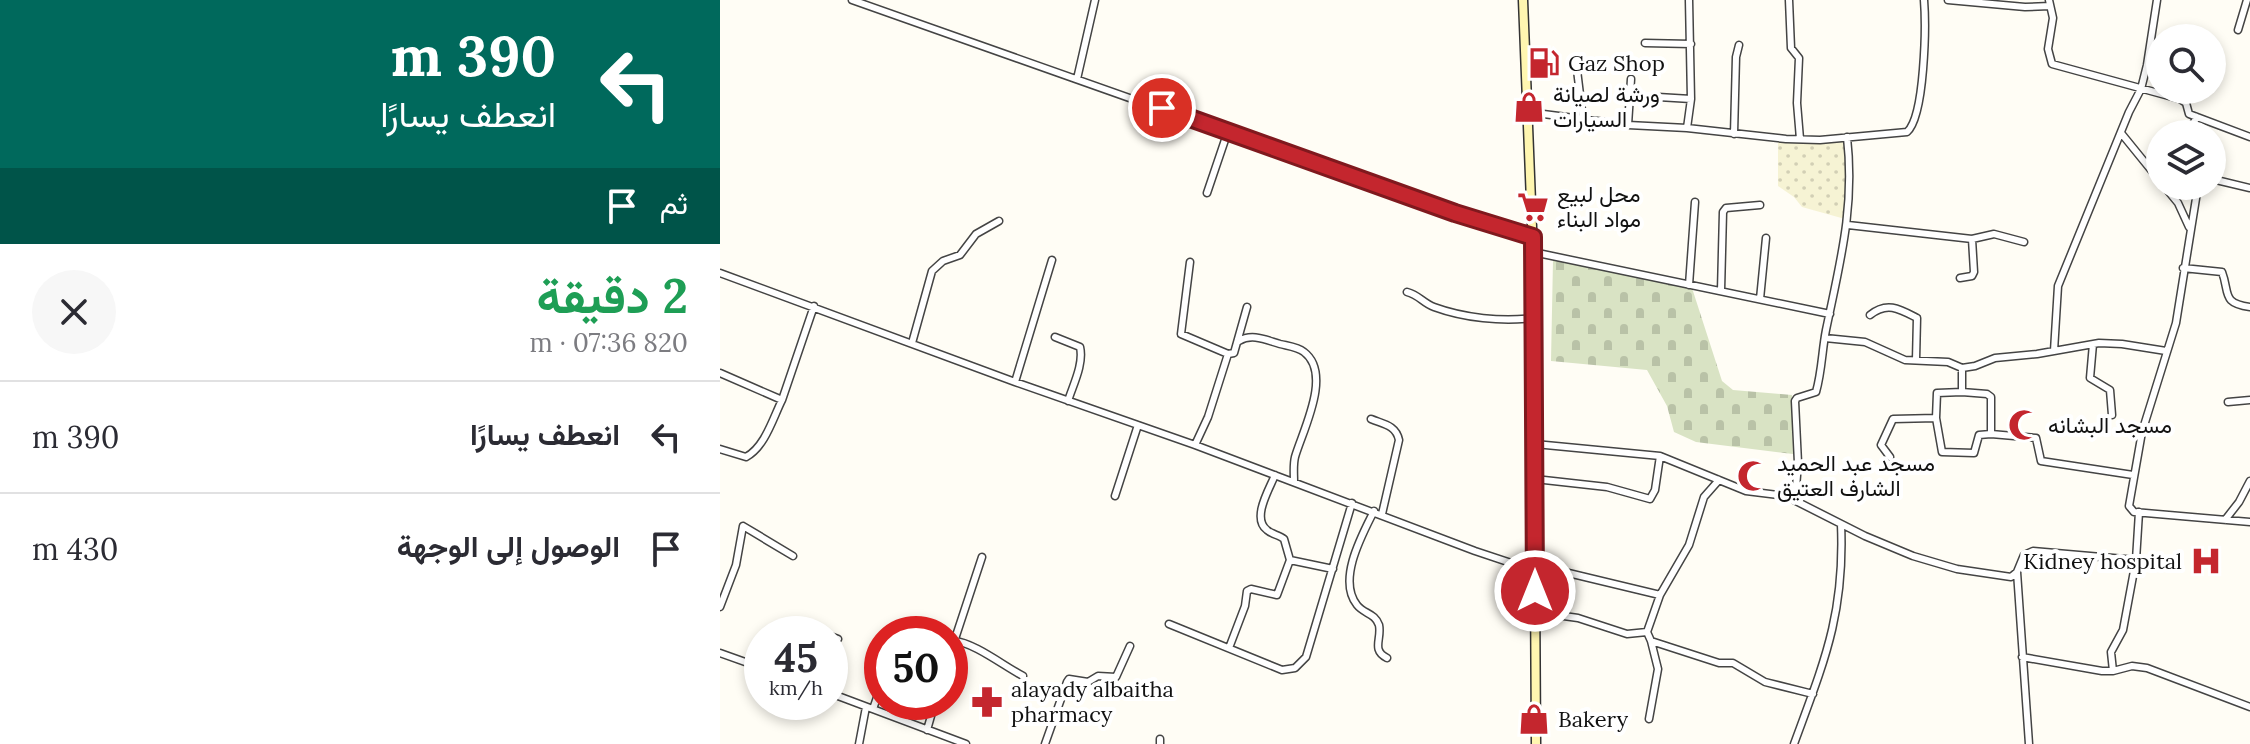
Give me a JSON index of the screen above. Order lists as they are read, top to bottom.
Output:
{
  "places": {
    "fuel station": ["Gaz Shop"],
    "shop": ["ورشة لصيانة السيارات", "Bakery"],
    "supermarket": ["محل لبيع مواد البناء"],
    "mosque": ["مسجد البشانه", "مسجد عبد الحميد الشارف العتيق"],
    "hospital": ["Kidney hospital"],
    "pharmacy": ["alayady albaitha pharmacy"]
  },
  "page": {
    "turn": ["390 m", "انعطف يسارًا"],
    "then": "ثم",
    "heading": ["2 دقيقة", "820 m · 07:36"],
    "list": [
      {
        "name": "انعطف يسارًا",
        "value": "390 m"
      },
      {
        "name": "الوصول إلى الوجهة",
        "value": "430 m"
      }
    ],
    "speed": "45 km/h",
    "limit": "50"
  }
}
